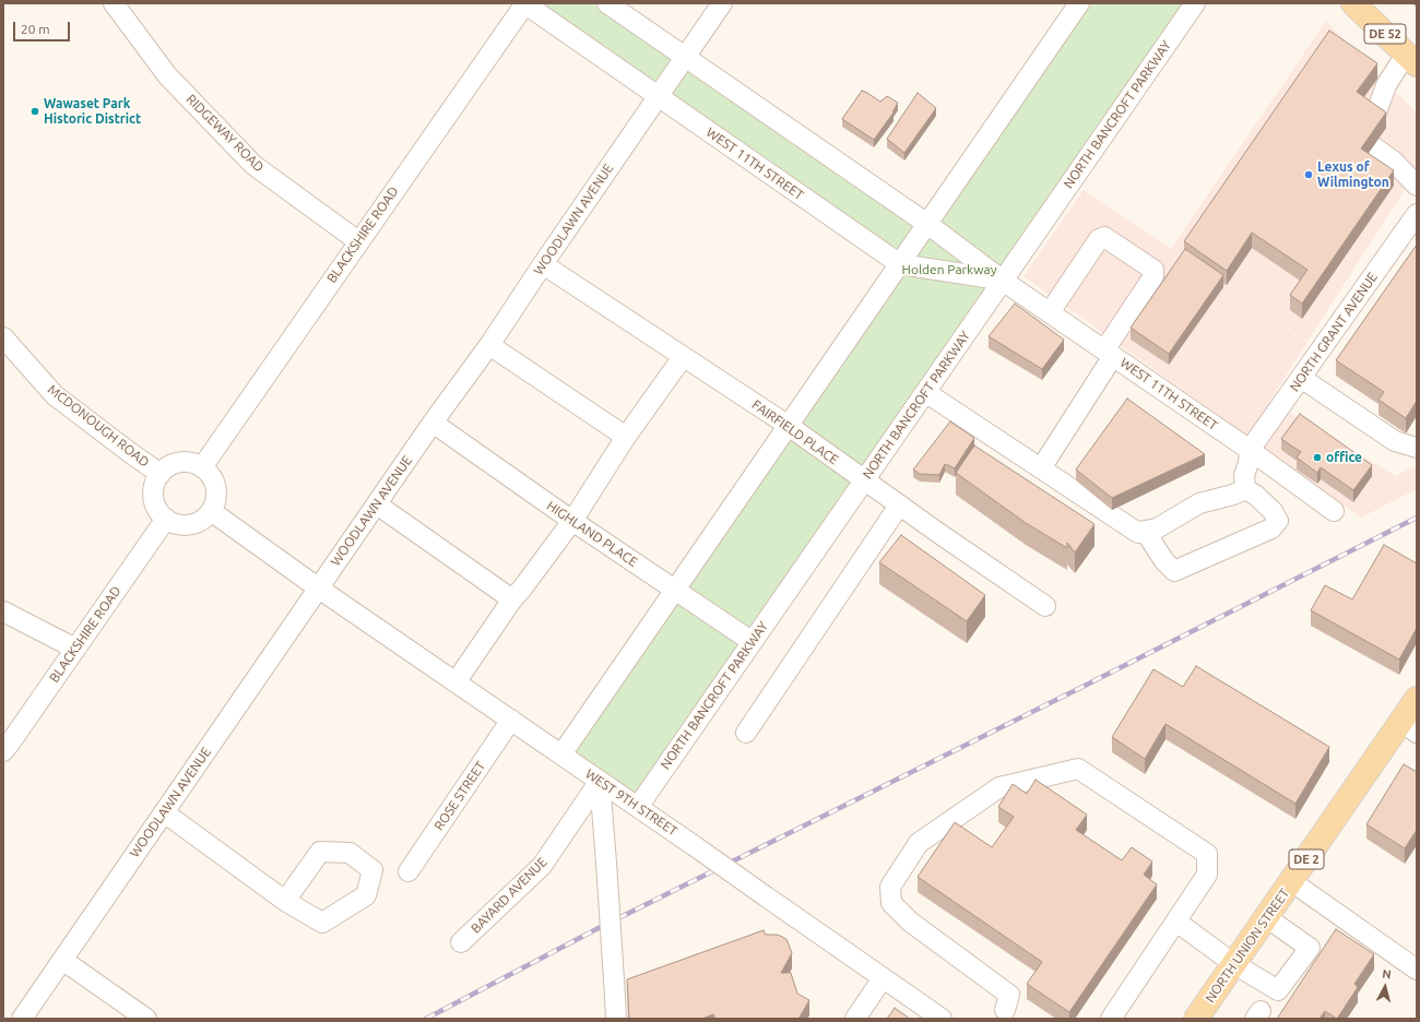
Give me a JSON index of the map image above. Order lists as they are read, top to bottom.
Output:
{
  "streets": {
    "main road": ["DE 52", "DE 2", "NORTH UNION STREET"],
    "street": [
      "NORTH BANCROFT PARKWAY",
      "RIDGEWAY ROAD",
      "WEST 11TH STREET",
      "WOODLAWN AVENUE",
      "BLACKSHIRE ROAD",
      "NORTH GRANT AVENUE",
      "MCDONOUGH ROAD",
      "FAIRFIELD PLACE",
      "HIGHLAND PLACE",
      "ROSE STREET",
      "WEST 9TH STREET",
      "BAYARD AVENUE"
    ]
  },
  "crossings": [
    ["NORTH BANCROFT PARKWAY", "WEST 11TH STREET"],
    ["NORTH BANCROFT PARKWAY", "FAIRFIELD PLACE"],
    ["NORTH BANCROFT PARKWAY", "HIGHLAND PLACE"],
    ["NORTH BANCROFT PARKWAY", "WEST 9TH STREET"],
    ["RIDGEWAY ROAD", "BLACKSHIRE ROAD"],
    ["WEST 11TH STREET", "WOODLAWN AVENUE"],
    ["WEST 11TH STREET", "BLACKSHIRE ROAD"],
    ["WEST 11TH STREET", "NORTH GRANT AVENUE"],
    ["WOODLAWN AVENUE", "FAIRFIELD PLACE"],
    ["WOODLAWN AVENUE", "HIGHLAND PLACE"],
    ["WOODLAWN AVENUE", "WEST 9TH STREET"],
    ["BLACKSHIRE ROAD", "MCDONOUGH ROAD"],
    ["ROSE STREET", "WEST 9TH STREET"],
    ["WEST 9TH STREET", "BAYARD AVENUE"]
  ],
  "parks": ["Holden Parkway"],
  "places": ["Wawaset Park Historic District", "Lexus of Wilmington", "office"],
  "scale_bar": "20 m",
  "north": "top"
}
